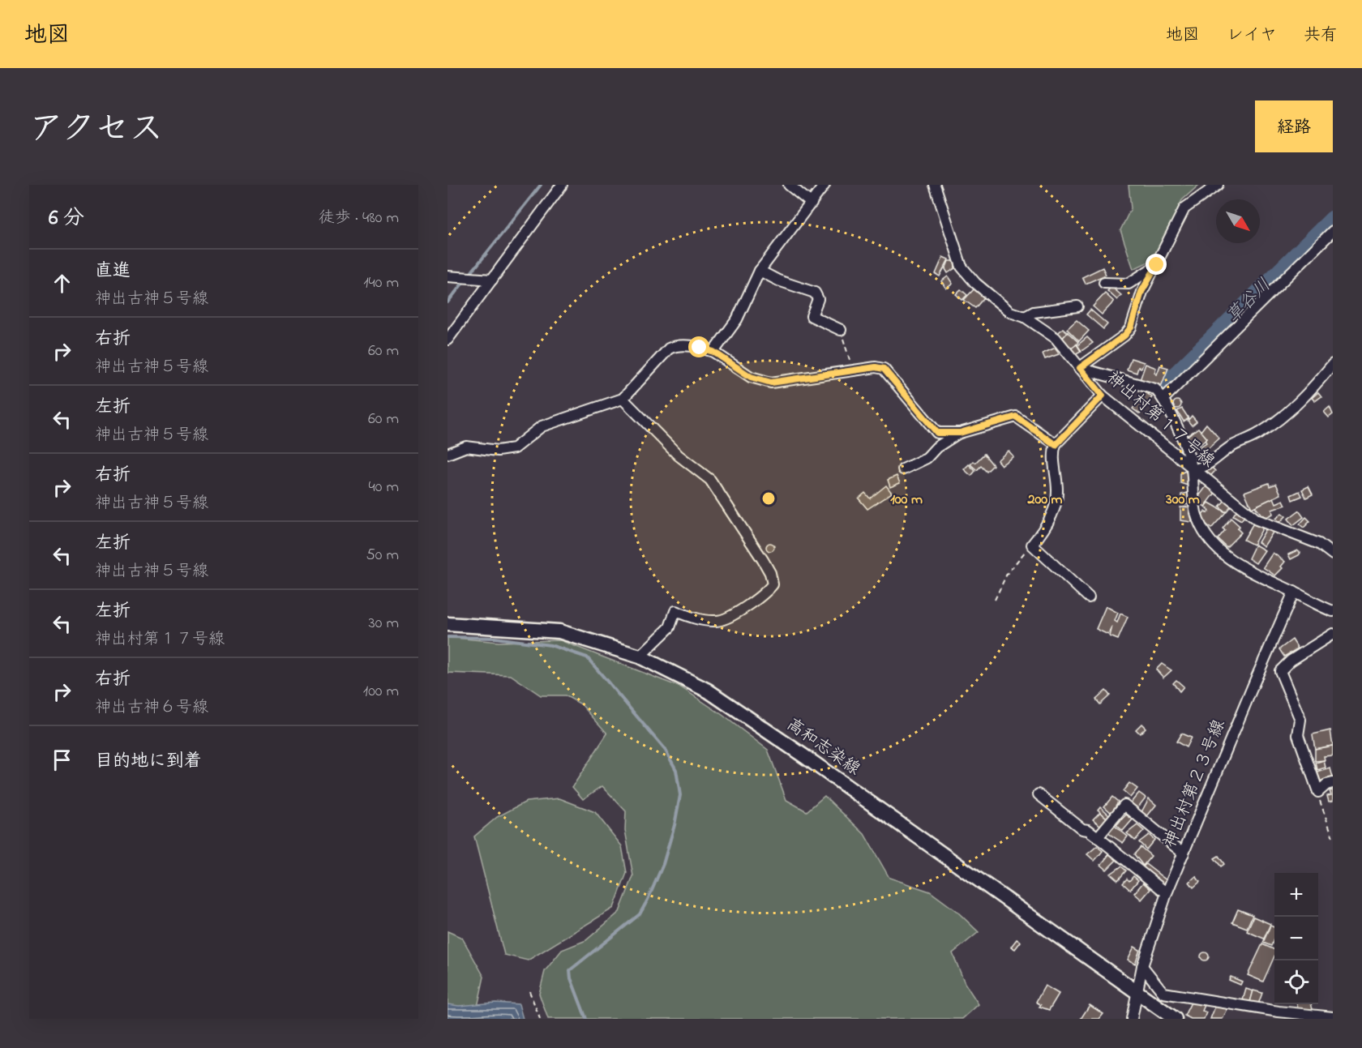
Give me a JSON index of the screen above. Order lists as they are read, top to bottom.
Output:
{
  "streets": {
    "street": ["神出村第１７号線", "高和志染線", "神出村第２３号線"]
  },
  "crossings": [
    ["高和志染線", "神出村第２３号線"]
  ],
  "water": ["草谷川"],
  "north": "bottom right",
  "page": {
    "header": "地図",
    "nav": ["地図", "レイヤ", "共有"],
    "title": "アクセス",
    "buttons": "経路",
    "heading": ["6 分", "徒歩 · 480 m"],
    "list": [
      ["直進", "神出古神５号線", "140 m"],
      ["右折", "神出古神５号線", "60 m"],
      ["左折", "神出古神５号線", "60 m"],
      ["右折", "神出古神５号線", "40 m"],
      ["左折", "神出古神５号線", "50 m"],
      ["左折", "神出村第１７号線", "30 m"],
      ["右折", "神出古神６号線", "100 m"],
      "目的地に到着"
    ],
    "map_buttons": ["+", "−"]
  },
  "rings": ["100 m", "200 m", "300 m"]
}
